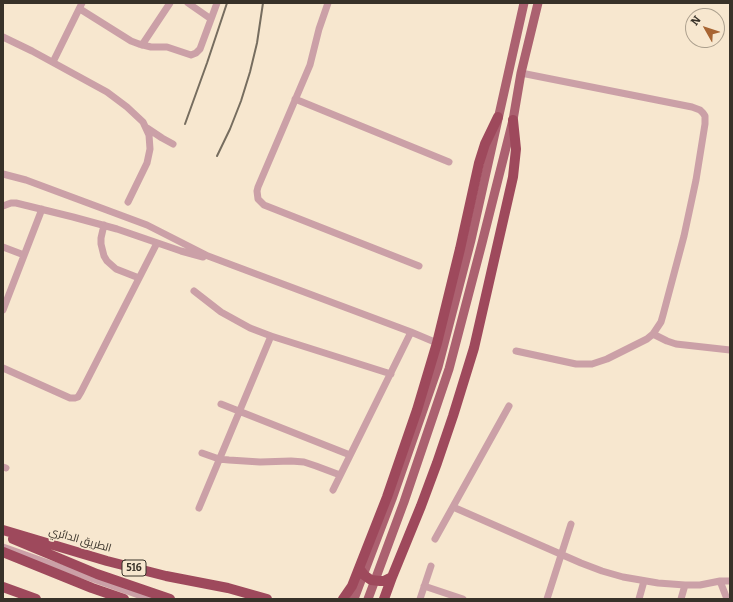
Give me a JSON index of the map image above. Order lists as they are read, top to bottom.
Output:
{
  "streets": {
    "highway": ["الطريق الدائري", "516"]
  },
  "north": "top left"
}
